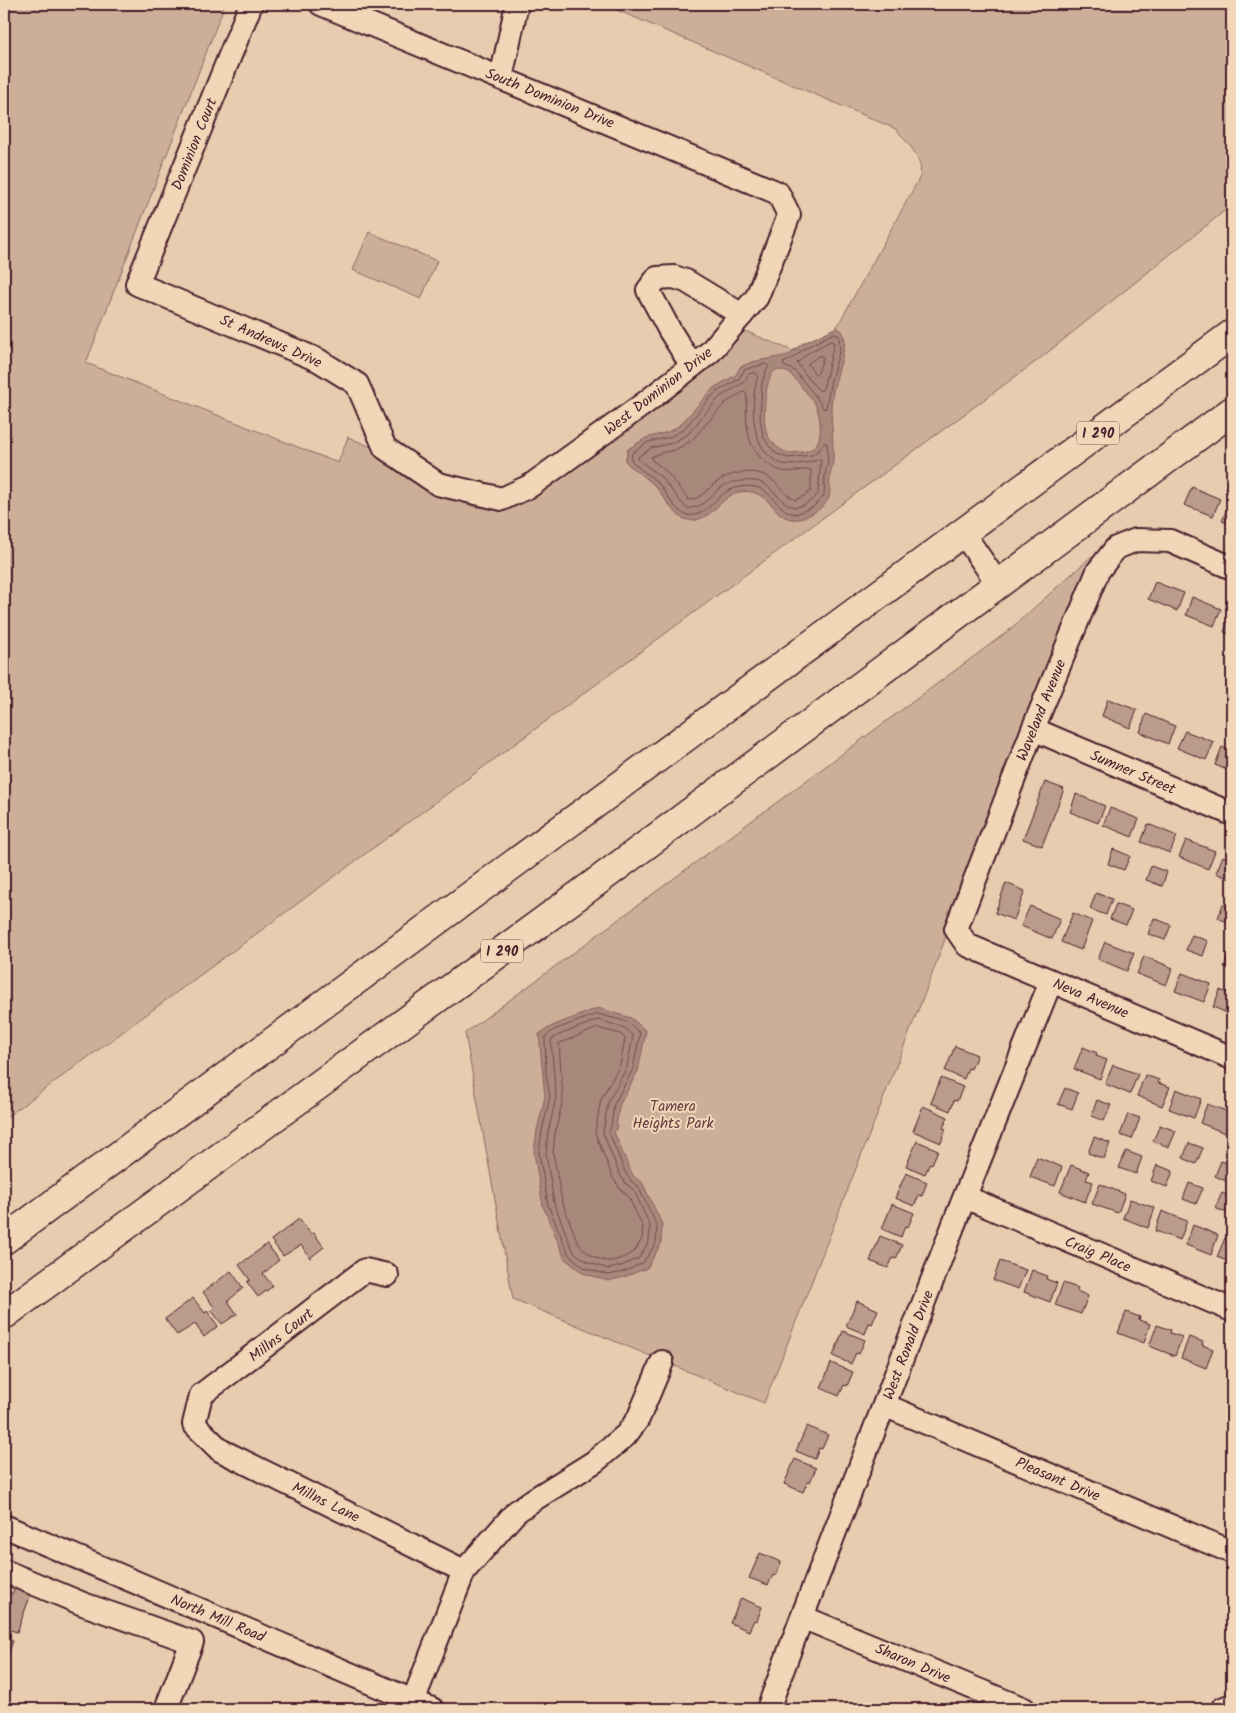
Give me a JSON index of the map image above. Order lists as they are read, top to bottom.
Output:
{
  "streets": {
    "highway": ["I 290"],
    "street": [
      "South Dominion Drive",
      "Dominion Court",
      "St Andrews Drive",
      "West Dominion Drive",
      "Waveland Avenue",
      "Sumner Street",
      "Neva Avenue",
      "Craig Place",
      "Millns Court",
      "West Ronald Drive",
      "Pleasant Drive",
      "Millns Lane",
      "North Mill Road",
      "Sharon Drive"
    ]
  },
  "crossings": [
    ["South Dominion Drive", "West Dominion Drive"],
    ["Dominion Court", "St Andrews Drive"],
    ["St Andrews Drive", "West Dominion Drive"],
    ["Waveland Avenue", "Sumner Street"],
    ["Waveland Avenue", "Neva Avenue"],
    ["Neva Avenue", "West Ronald Drive"],
    ["Craig Place", "West Ronald Drive"],
    ["Millns Court", "Millns Lane"],
    ["West Ronald Drive", "Pleasant Drive"],
    ["West Ronald Drive", "Sharon Drive"]
  ],
  "parks": ["Tamera Heights Park"]
}
